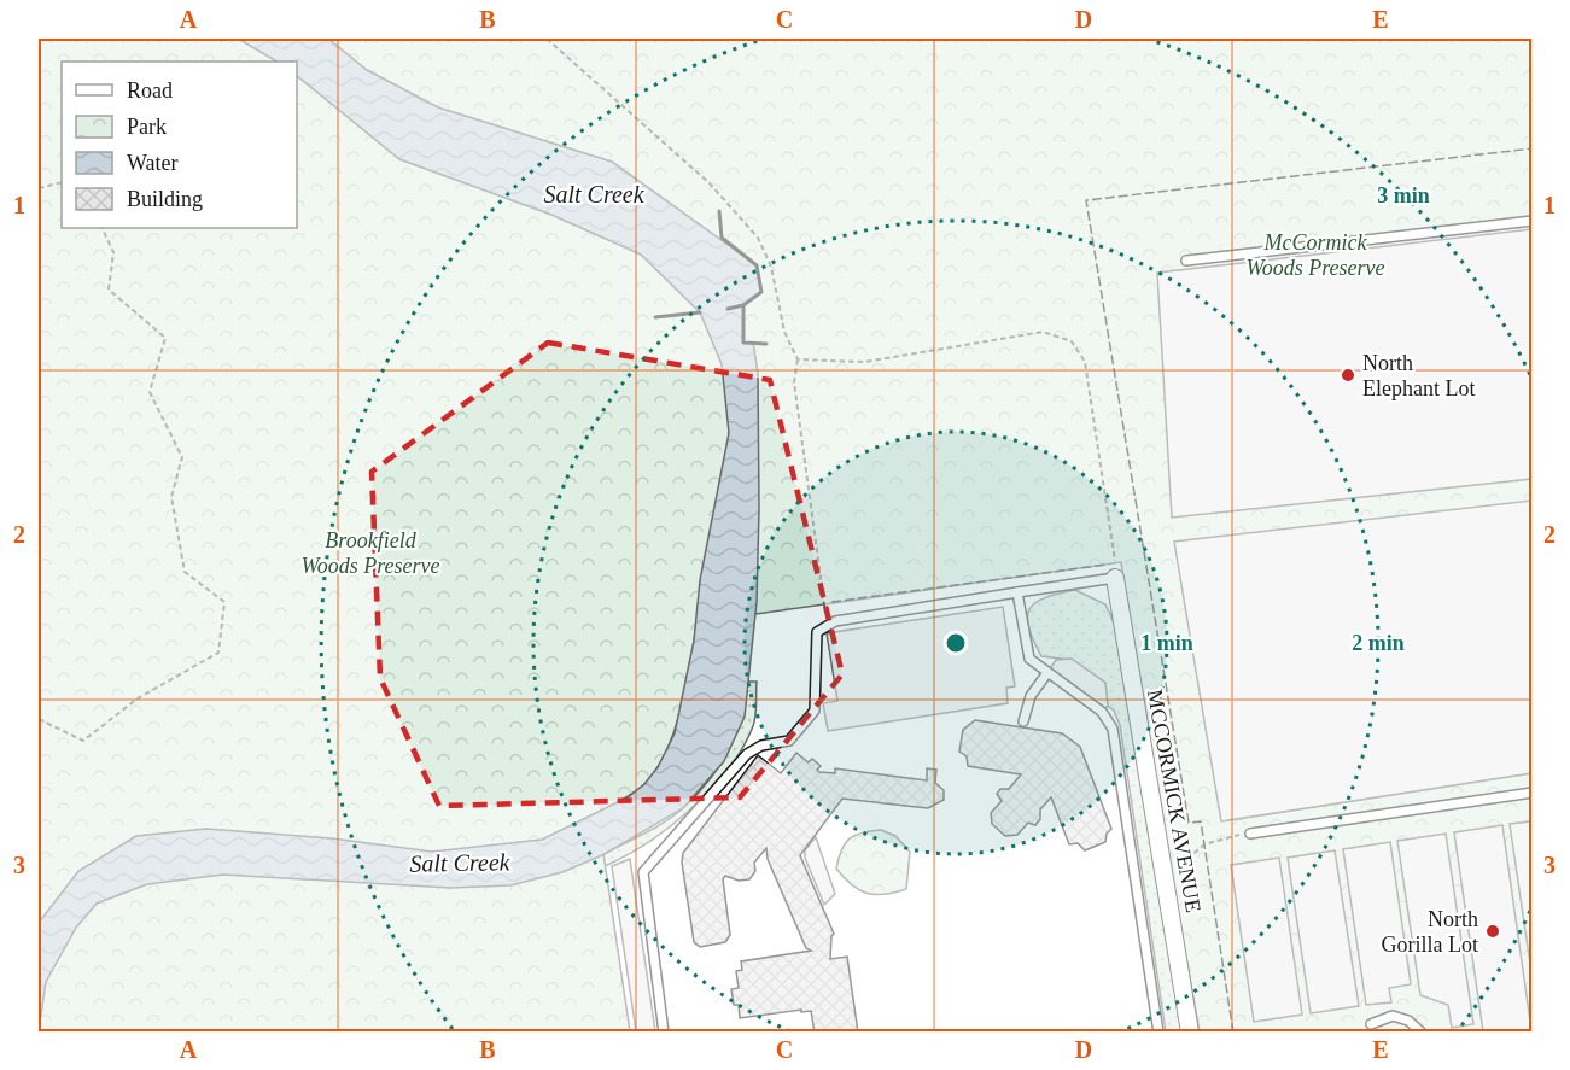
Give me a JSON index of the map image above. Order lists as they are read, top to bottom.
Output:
{
  "streets": {
    "street": ["MCCORMICK AVENUE"]
  },
  "water": ["Salt Creek"],
  "parks": ["McCormick Woods Preserve", "Brookfield Woods Preserve"],
  "places": ["North Elephant Lot", "North Gorilla Lot"],
  "legend": [
    "Road",
    "Park",
    "Water",
    "Building"
  ],
  "grid": {
    "columns": [
      "A",
      "B",
      "C",
      "D",
      "E"
    ],
    "rows": ["1", "2", "3"]
  },
  "rings": ["3 min", "1 min", "2 min"]
}
